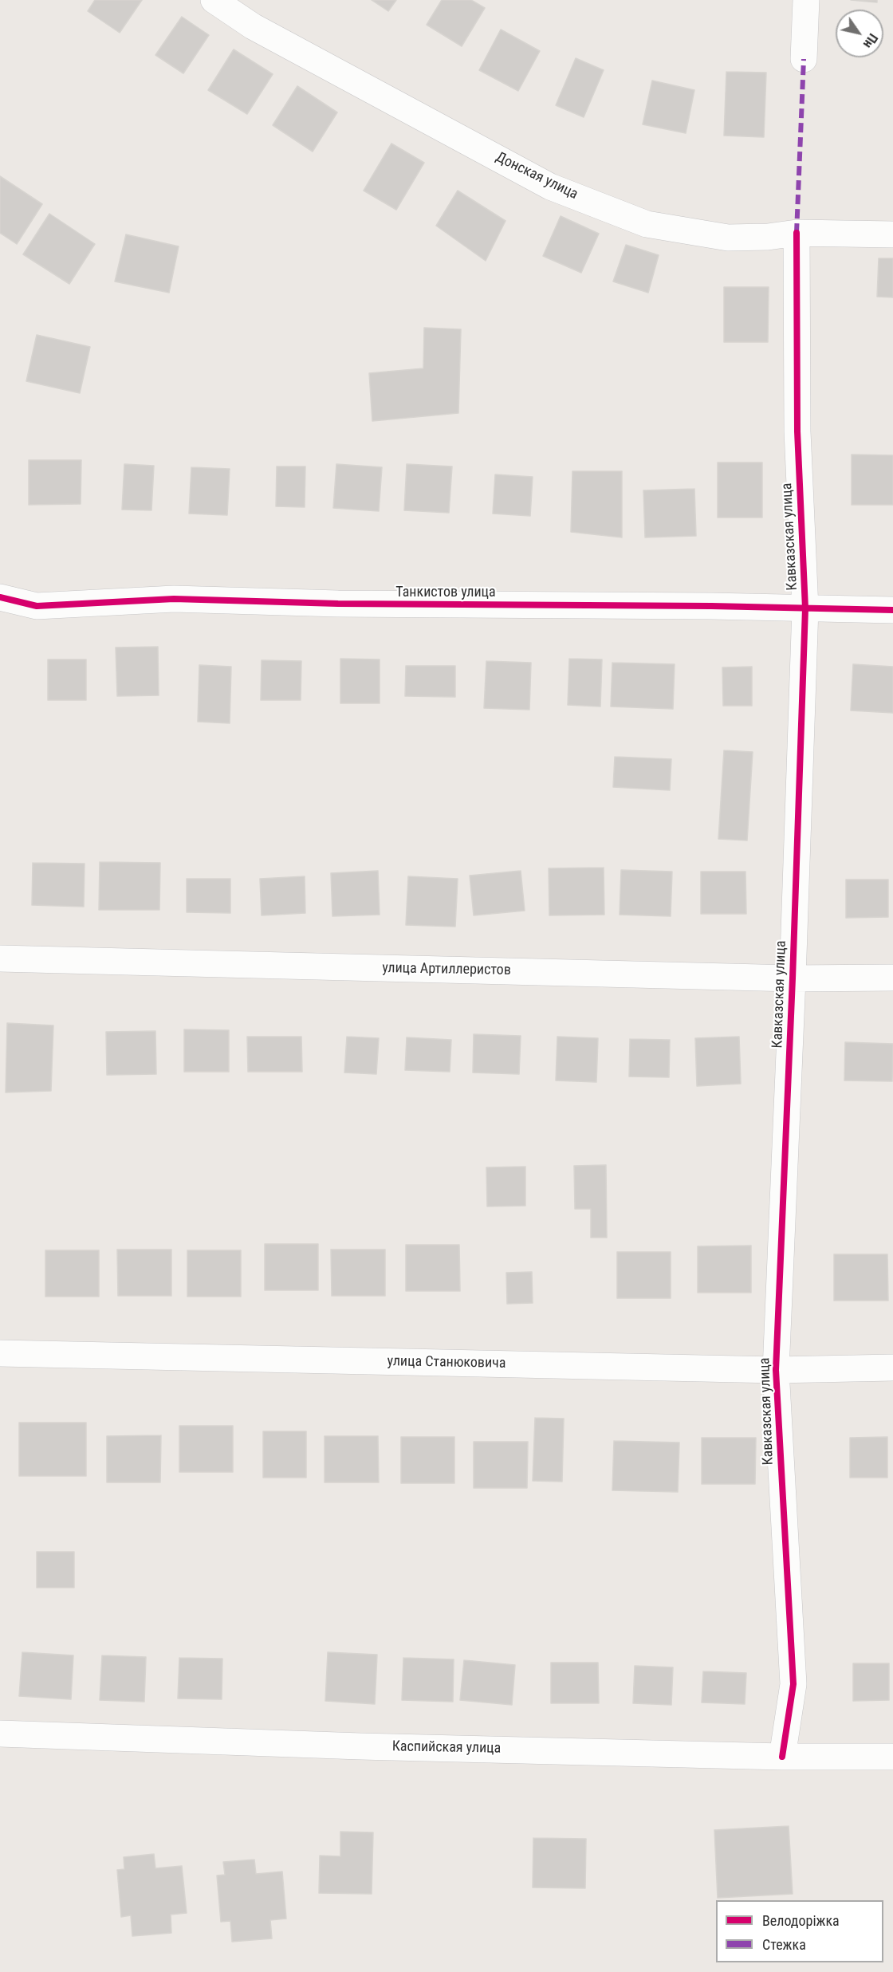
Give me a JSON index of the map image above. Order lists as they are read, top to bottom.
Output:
{
  "streets": {
    "street": [
      "Донская улица",
      "Кавказская улица",
      "Танкистов улица",
      "улица Артиллеристов",
      "улица Станюковича",
      "Каспийская улица"
    ]
  },
  "crossings": [
    ["Донская улица", "Кавказская улица"],
    ["Кавказская улица", "Танкистов улица"],
    ["Кавказская улица", "улица Артиллеристов"],
    ["Кавказская улица", "улица Станюковича"],
    ["Кавказская улица", "Каспийская улица"]
  ],
  "legend": ["Велодоріжка", "Стежка"],
  "north": "bottom right"
}
